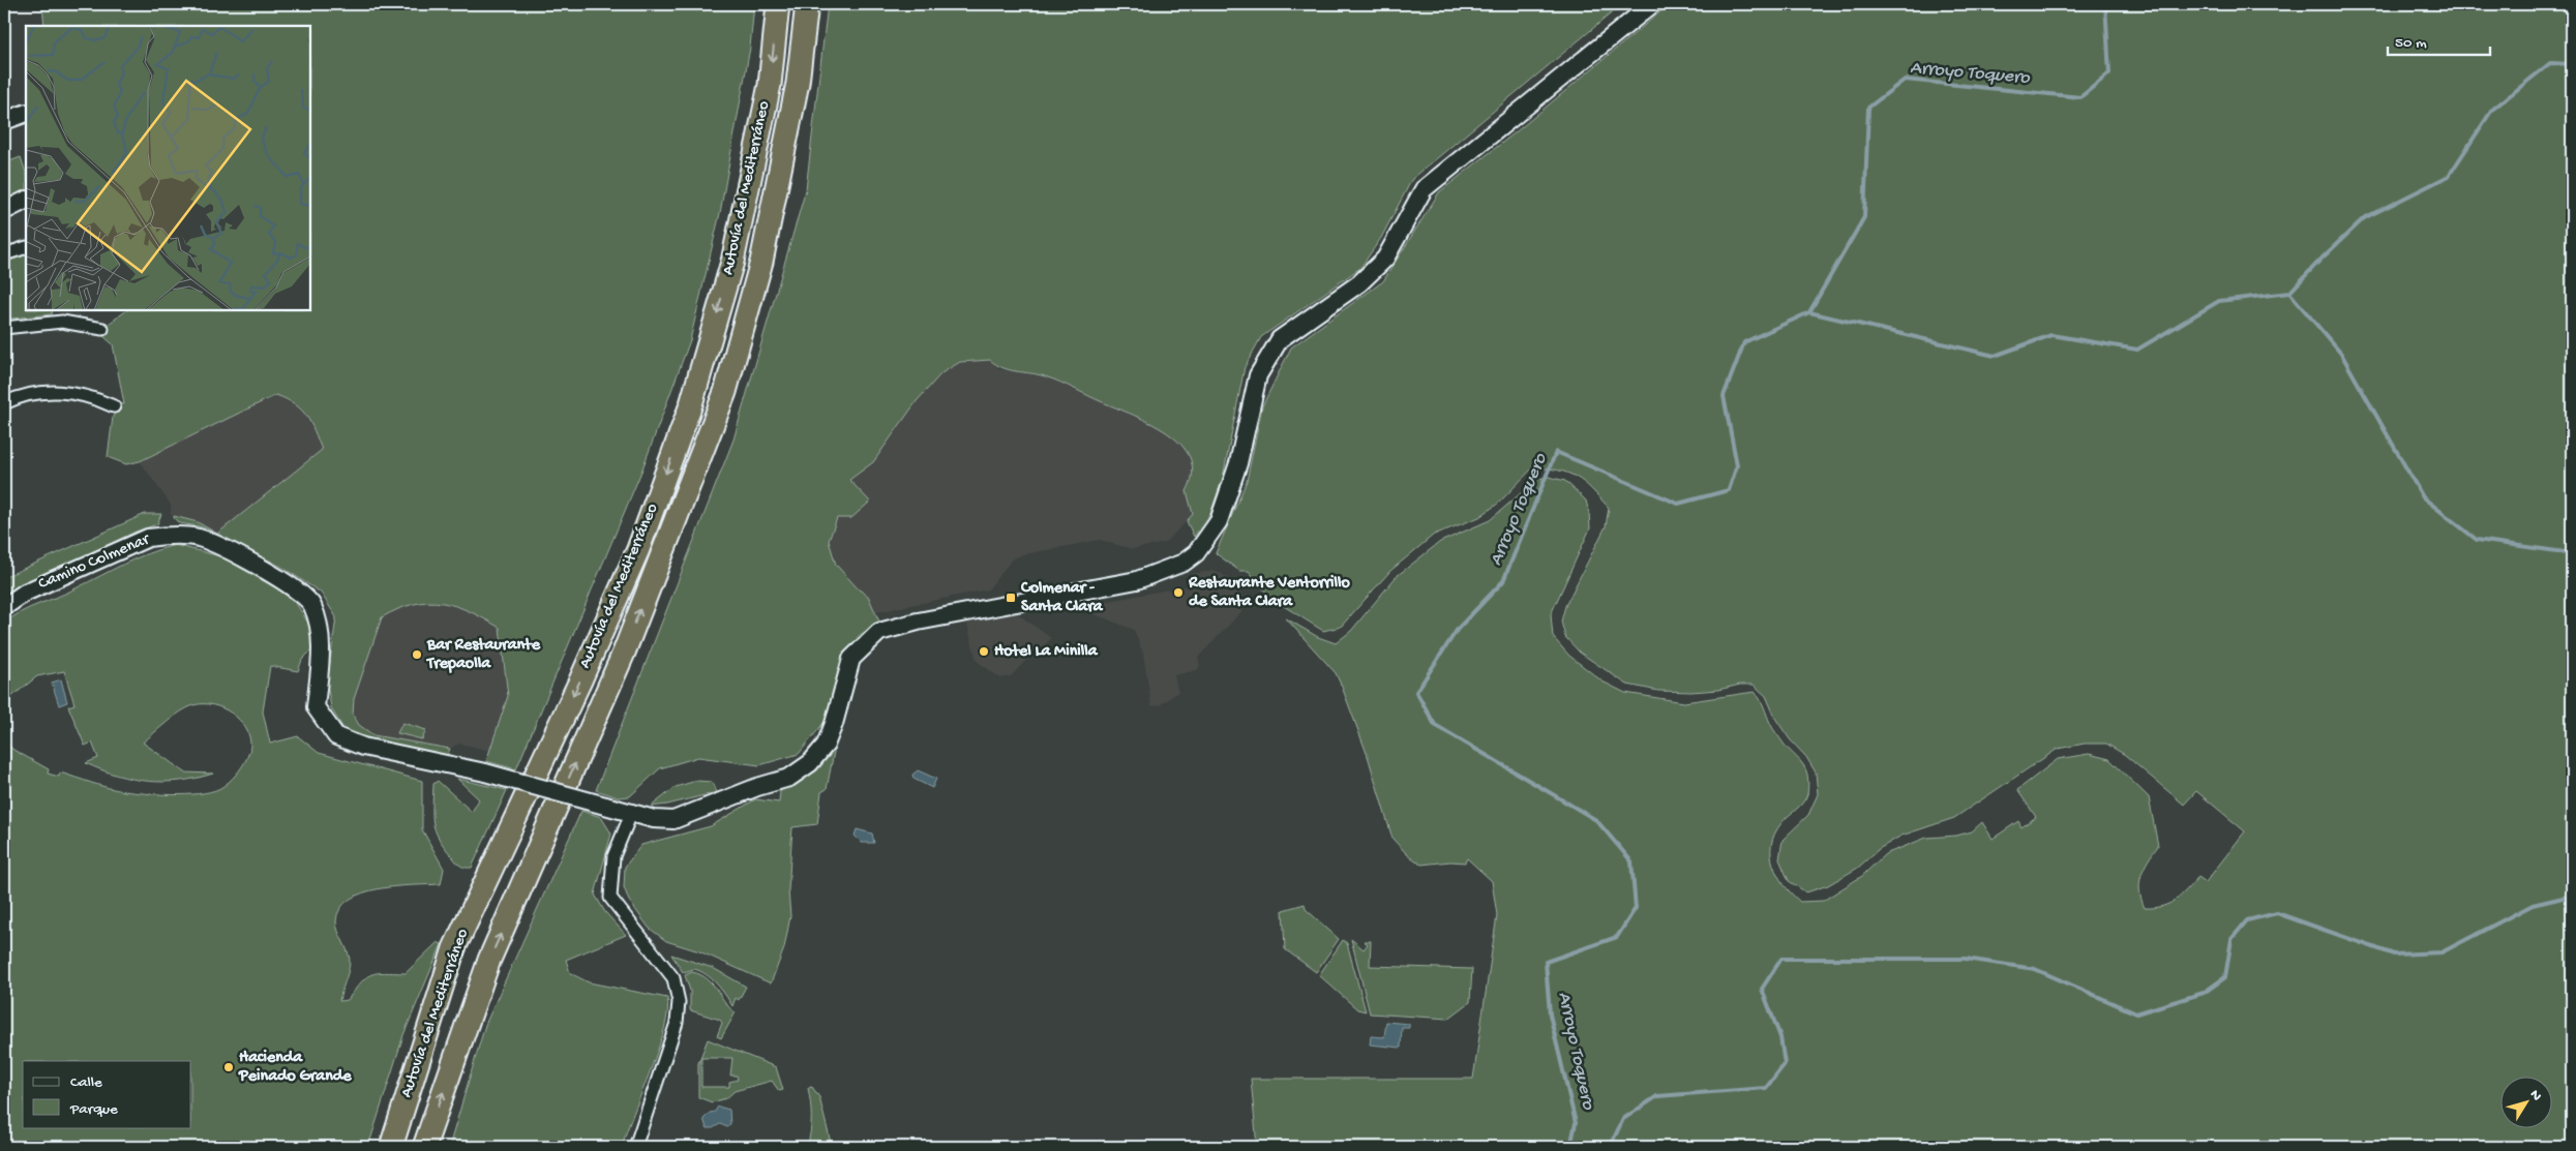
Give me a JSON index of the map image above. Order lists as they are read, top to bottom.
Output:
{
  "streets": {
    "highway": ["Autovía del Mediterráneo"],
    "main road": ["Camino Colmenar"]
  },
  "water": ["Arroyo Toquero"],
  "places": {
    "other": [
      "Restaurante Ventorrillo de Santa Clara",
      "Hotel La Minilla",
      "Bar Restaurante Trepaolla",
      "Hacienda Peinado Grande"
    ],
    "transit": ["Colmenar - Santa Clara"]
  },
  "legend": ["Calle", "Parque"],
  "scale_bar": "50 m",
  "north": "top right"
}
